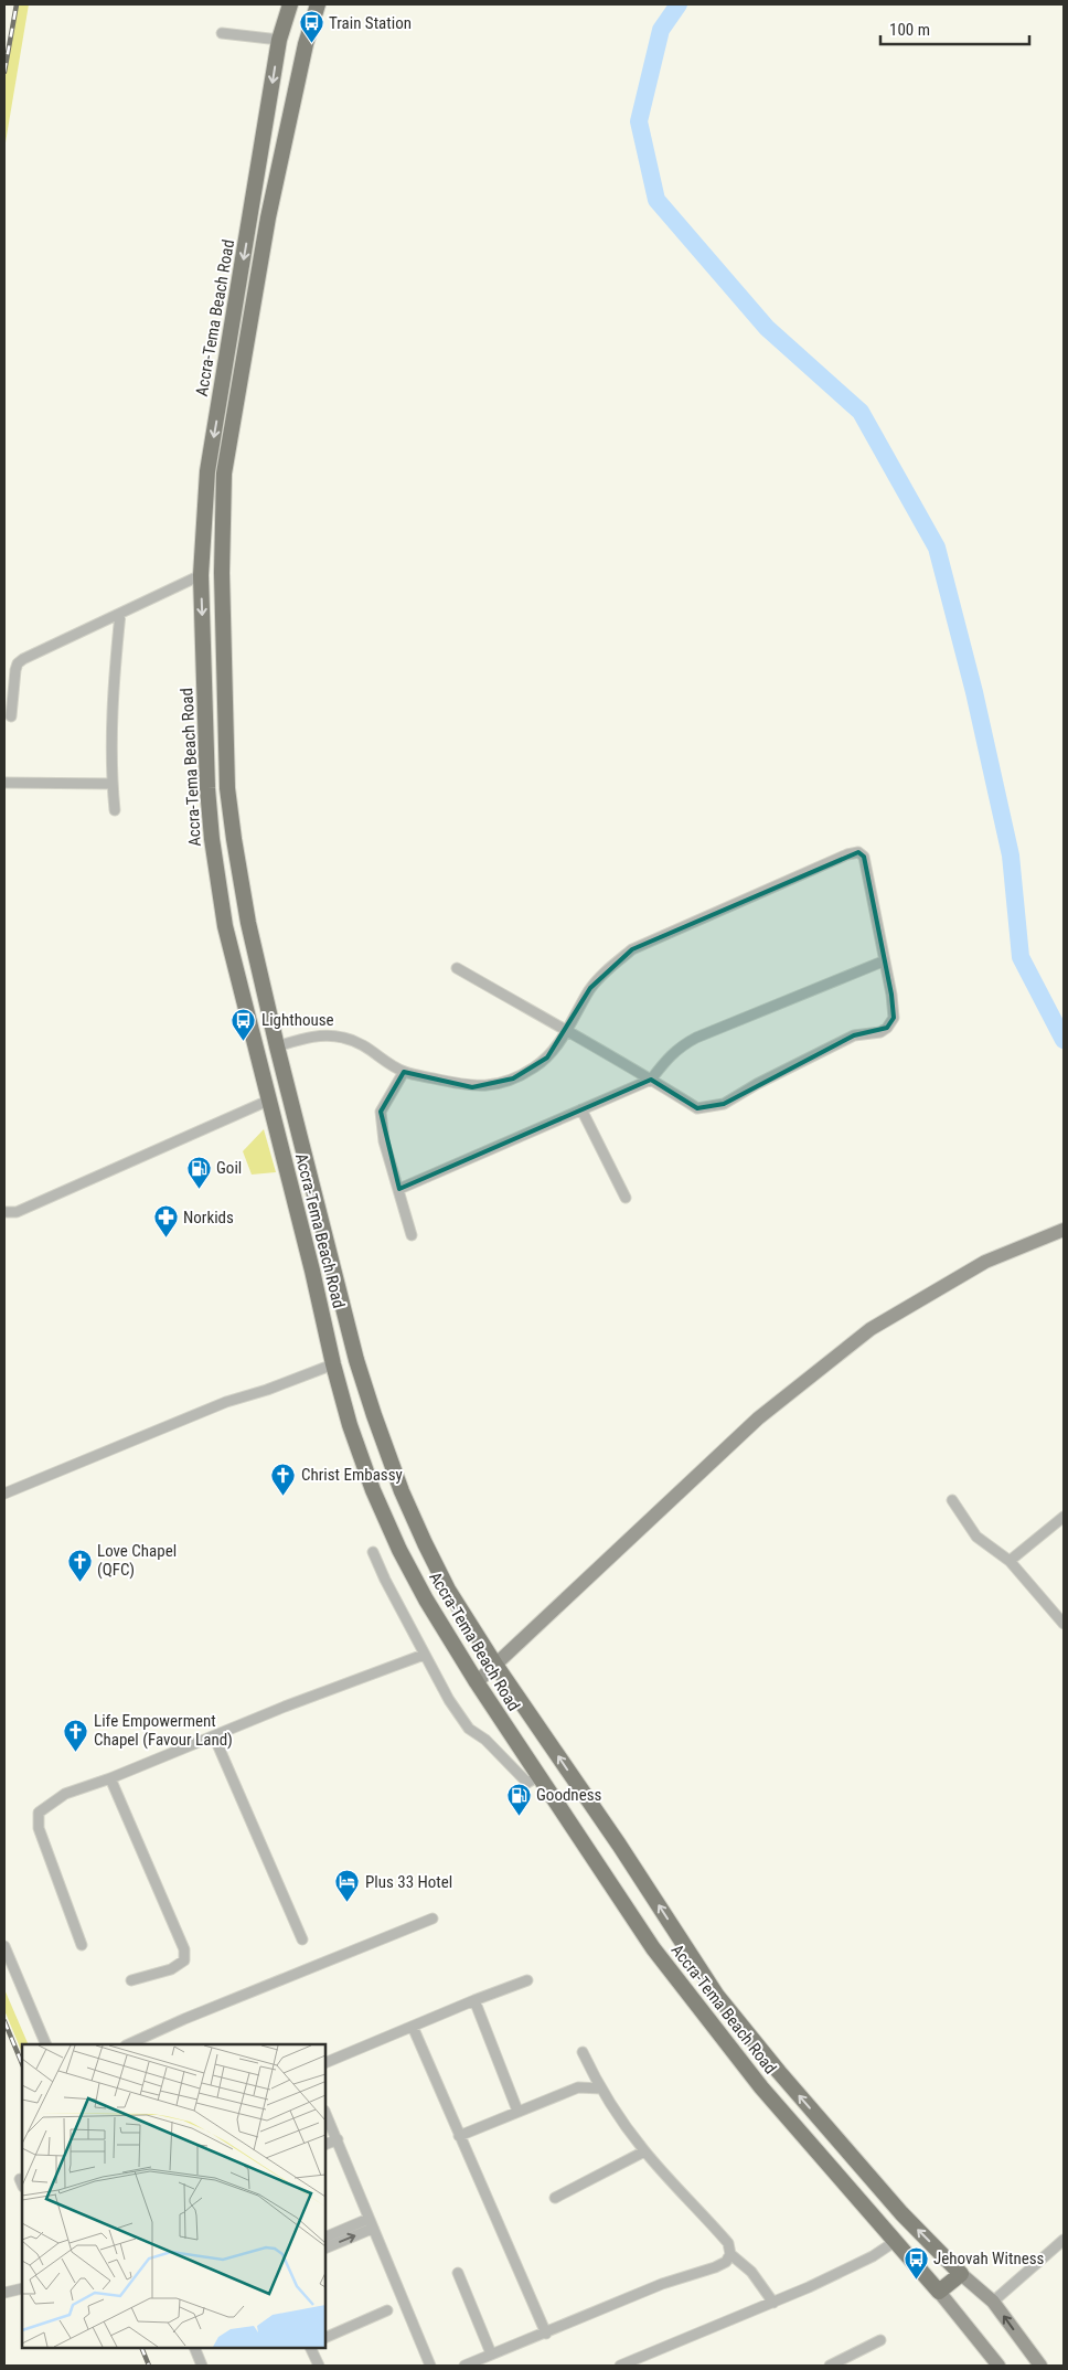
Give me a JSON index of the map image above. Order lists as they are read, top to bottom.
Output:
{
  "streets": {
    "main road": ["Accra-Tema Beach Road"]
  },
  "places": {
    "bus stop": ["Train Station", "Lighthouse", "Jehovah Witness"],
    "fuel station": ["Goil", "Goodness"],
    "pharmacy": ["Norkids"],
    "church": ["Christ Embassy", "Love Chapel (QFC)", "Life Empowerment Chapel (Favour Land)"],
    "hotel": ["Plus 33 Hotel"]
  },
  "scale_bar": "100 m"
}
